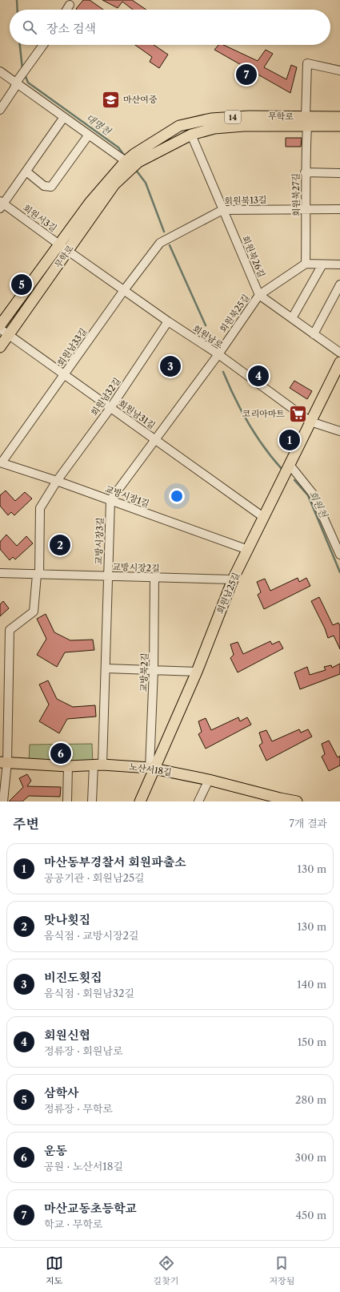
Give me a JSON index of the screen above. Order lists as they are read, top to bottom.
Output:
{
  "streets": {
    "main road": [
      "무학로",
      "14",
      "회원남25길",
      "노산서18길"
    ],
    "street": [
      "회원북27길",
      "회원북13길",
      "회원서3길",
      "회원북26길",
      "회원북25길",
      "회원남로",
      "회원남33길",
      "회원남32길",
      "회원남31길",
      "교방시장1길",
      "교방시장3길",
      "교방시장2길",
      "교방북2길"
    ]
  },
  "crossings": [
    ["무학로", "회원북27길"],
    ["무학로", "회원서3길"],
    ["무학로", "회원북26길"],
    ["무학로", "회원남로"],
    ["무학로", "회원남31길"],
    ["회원북27길", "회원북13길"],
    ["회원북27길", "회원북25길"],
    ["회원북13길", "회원북26길"],
    ["회원북13길", "회원남33길"],
    ["회원서3길", "회원남로"],
    ["회원북26길", "회원북25길"],
    ["회원북25길", "회원남로"],
    ["회원남로", "회원남33길"],
    ["회원남로", "회원남32길"],
    ["회원남로", "회원남25길"],
    ["회원남33길", "회원남31길"],
    ["회원남33길", "교방시장1길"],
    ["회원남32길", "회원남31길"],
    ["회원남32길", "교방시장1길"],
    ["회원남32길", "교방시장2길"],
    ["회원남32길", "노산서18길"],
    ["회원남31길", "회원남25길"],
    ["교방시장1길", "교방시장3길"],
    ["교방시장1길", "회원남25길"],
    ["교방시장3길", "교방시장2길"],
    ["교방시장3길", "노산서18길"],
    ["교방시장2길", "회원남25길"],
    ["교방시장2길", "교방북2길"],
    ["회원남25길", "교방북2길"],
    ["회원남25길", "노산서18길"],
    ["교방북2길", "노산서18길"]
  ],
  "water": ["대명천", "회원천"],
  "places": {
    "school or university": ["마산여중"],
    "supermarket": ["코리아마트"]
  },
  "page": {
    "search": "장소 검색",
    "pins": [
      "7",
      "5",
      "3",
      "4",
      "1",
      "2",
      "6"
    ],
    "heading": ["주변", "7개 결과"],
    "list": [
      {
        "mark": "1",
        "name": "마산동부경찰서 회원파출소",
        "note": "공공기관 · 회원남25길",
        "value": "130 m"
      },
      {
        "mark": "2",
        "name": "맛나횟집",
        "note": "음식점 · 교방시장2길",
        "value": "130 m"
      },
      {
        "mark": "3",
        "name": "비진도횟집",
        "note": "음식점 · 회원남32길",
        "value": "140 m"
      },
      {
        "mark": "4",
        "name": "회원신협",
        "note": "정류장 · 회원남로",
        "value": "150 m"
      },
      {
        "mark": "5",
        "name": "삼학사",
        "note": "정류장 · 무학로",
        "value": "280 m"
      },
      {
        "mark": "6",
        "name": "운동",
        "note": "공원 · 노산서18길",
        "value": "300 m"
      },
      {
        "mark": "7",
        "name": "마산교동초등학교",
        "note": "학교 · 무학로",
        "value": "450 m"
      }
    ],
    "nav": ["지도", "길찾기", "저장됨"]
  }
}
